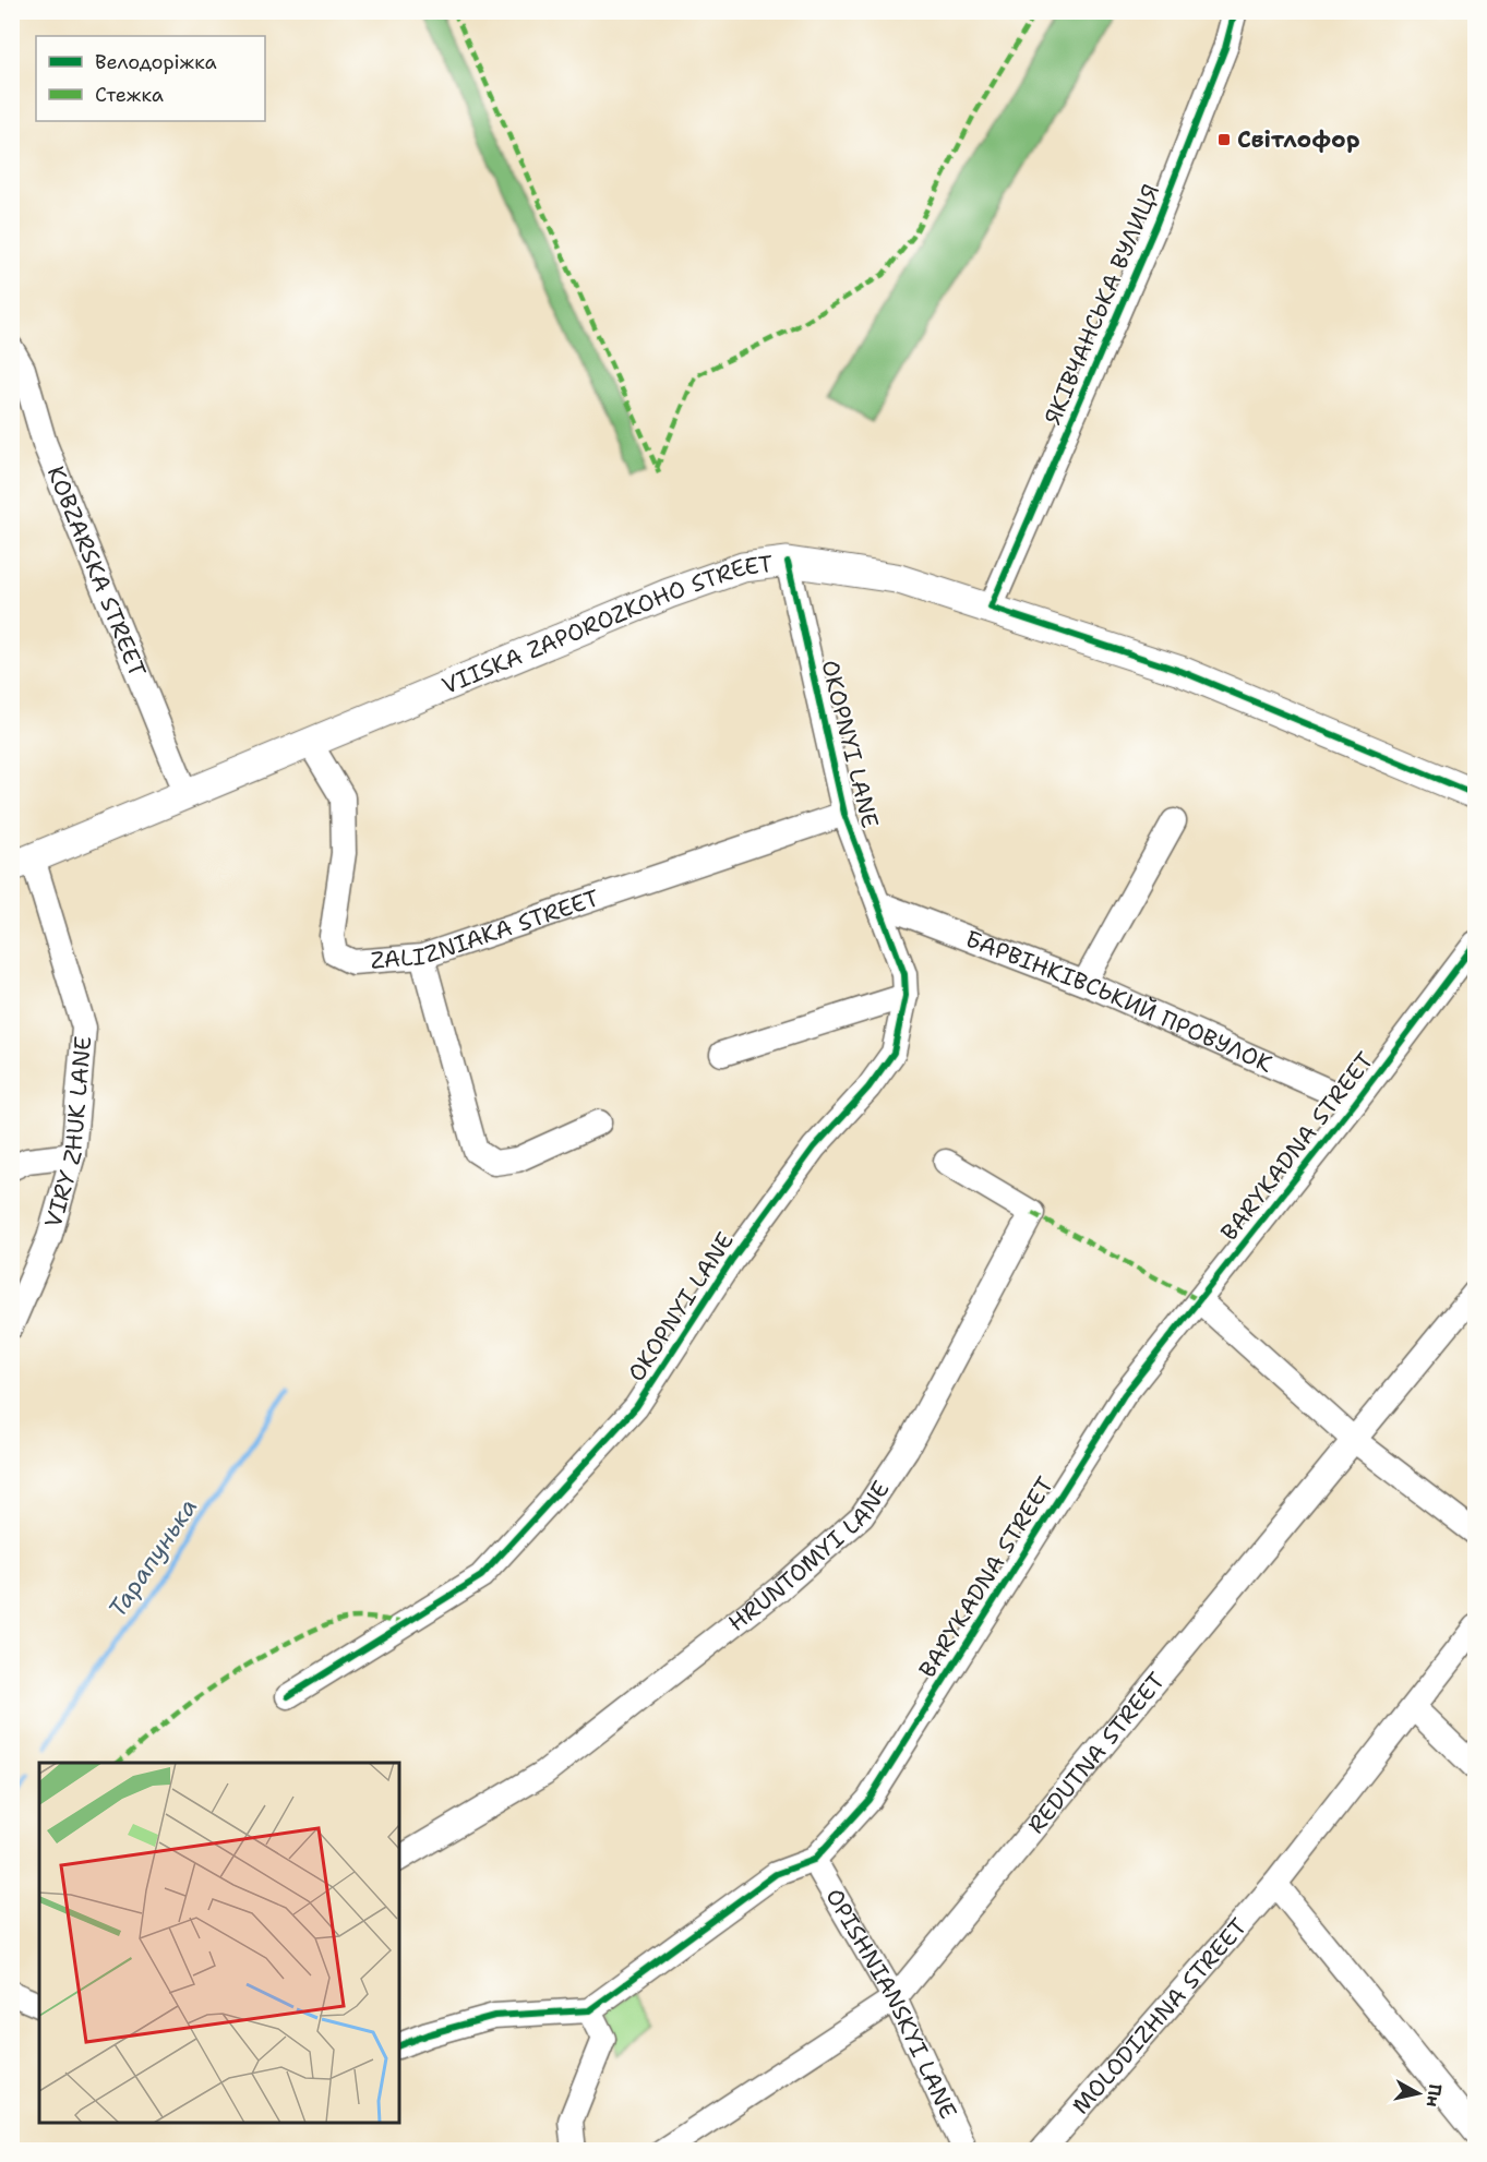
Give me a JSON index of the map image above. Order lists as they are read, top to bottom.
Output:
{
  "streets": {
    "street": [
      "ЯКІВЧАНСЬКА ВУЛИЦЯ",
      "KOBZARSKA STREET",
      "VIISKA ZAPOROZKOHO STREET",
      "OKOPNYI LANE",
      "ZALIZNIAKA STREET",
      "БАРВІНКІВСЬКИЙ ПРОВУЛОК",
      "VIRY ZHUK LANE",
      "BARYKADNA STREET",
      "HRUNTOMYI LANE",
      "REDUTNA STREET",
      "OPISHNIANSKYI LANE",
      "MOLODIZHNA STREET"
    ]
  },
  "crossings": [
    ["ЯКІВЧАНСЬКА ВУЛИЦЯ", "VIISKA ZAPOROZKOHO STREET"],
    ["KOBZARSKA STREET", "VIISKA ZAPOROZKOHO STREET"],
    ["VIISKA ZAPOROZKOHO STREET", "OKOPNYI LANE"],
    ["VIISKA ZAPOROZKOHO STREET", "ZALIZNIAKA STREET"],
    ["VIISKA ZAPOROZKOHO STREET", "VIRY ZHUK LANE"],
    ["OKOPNYI LANE", "ZALIZNIAKA STREET"],
    ["OKOPNYI LANE", "БАРВІНКІВСЬКИЙ ПРОВУЛОК"],
    ["БАРВІНКІВСЬКИЙ ПРОВУЛОК", "BARYKADNA STREET"],
    ["BARYKADNA STREET", "OPISHNIANSKYI LANE"],
    ["REDUTNA STREET", "OPISHNIANSKYI LANE"]
  ],
  "water": ["Тарапунька"],
  "places": {
    "transit": ["Світлофор"]
  },
  "legend": ["Велодоріжка", "Стежка"],
  "north": "right"
}
